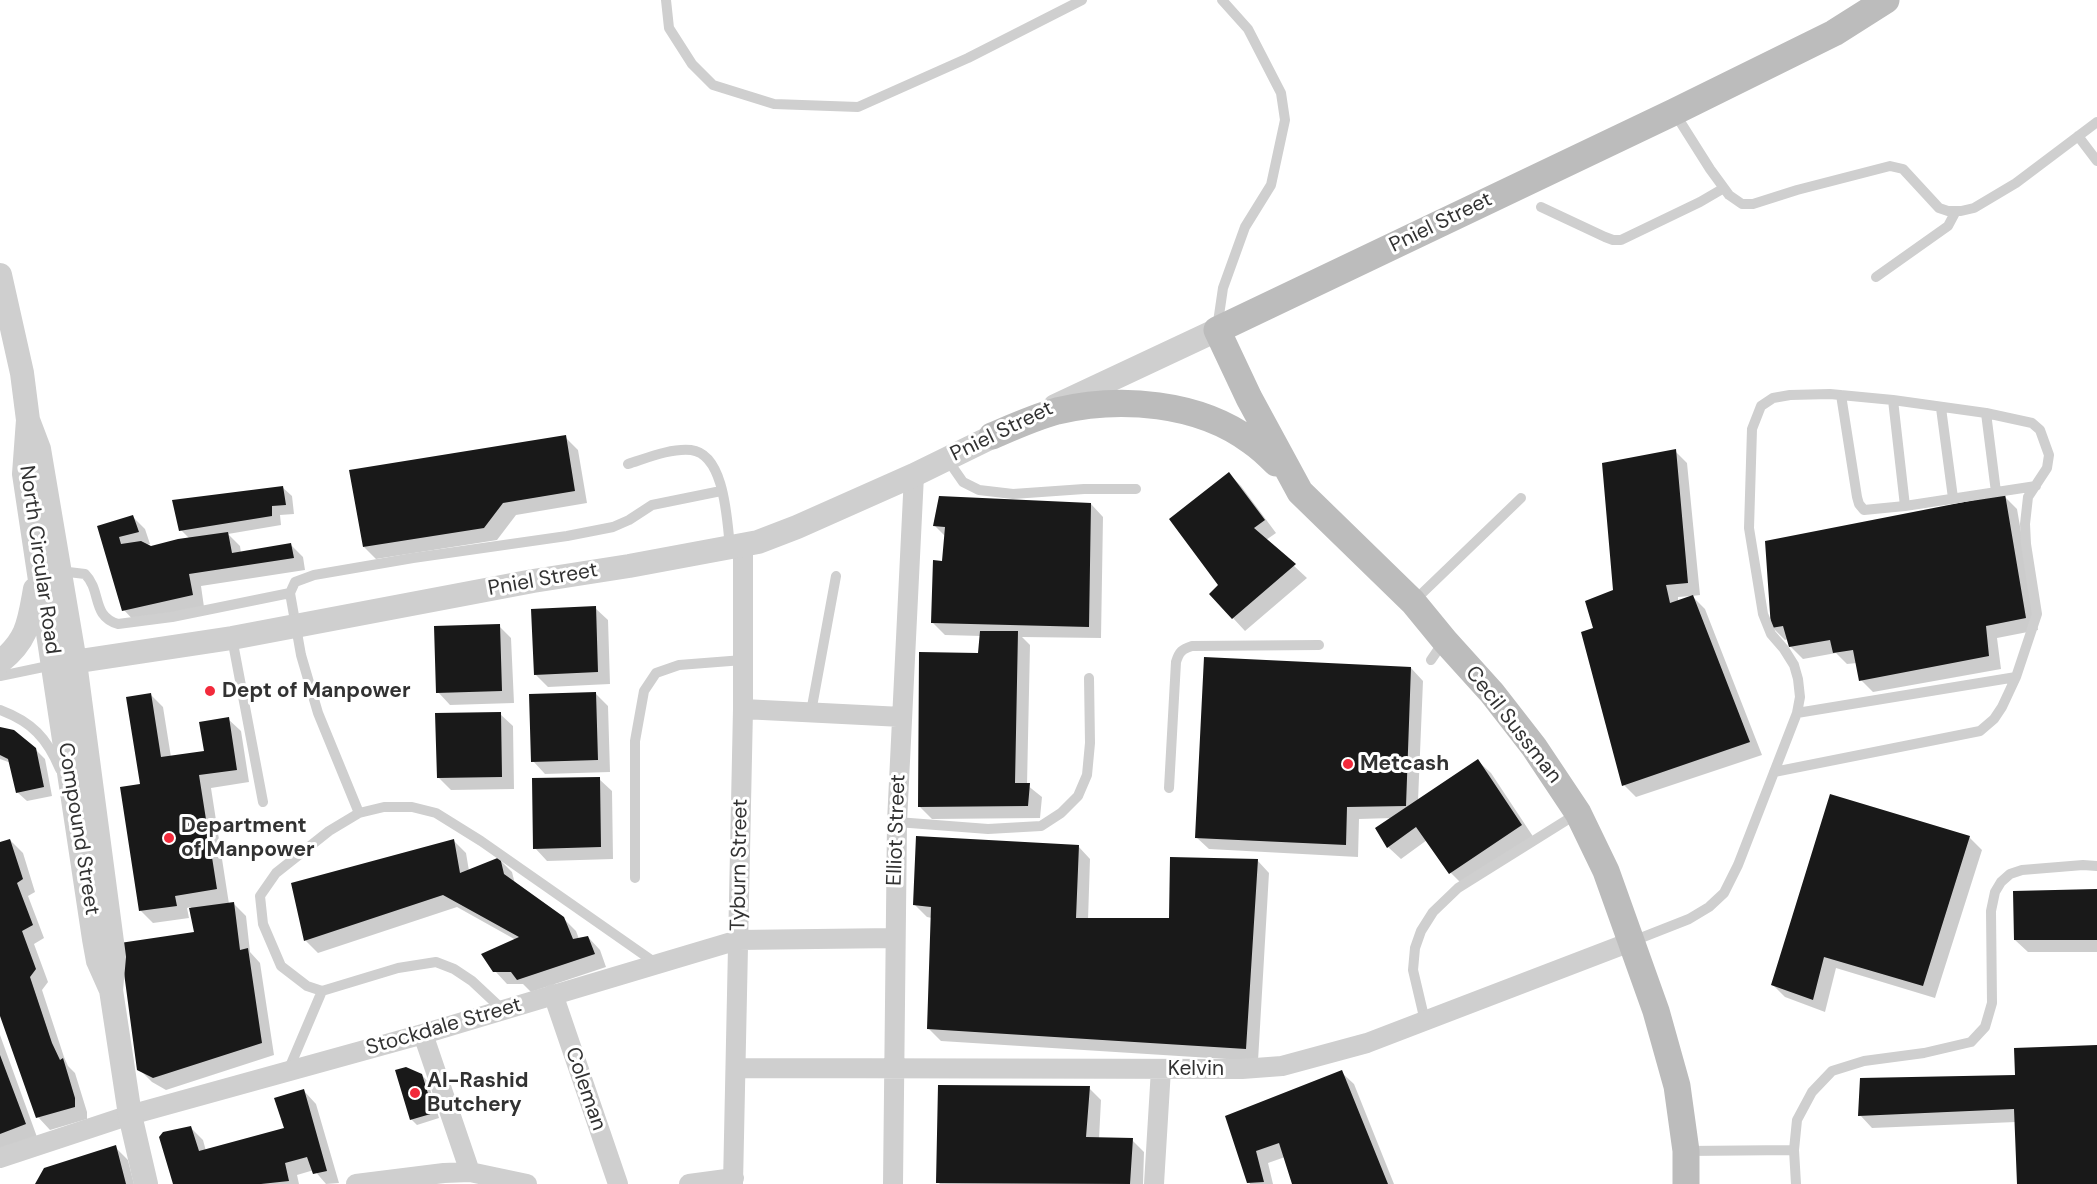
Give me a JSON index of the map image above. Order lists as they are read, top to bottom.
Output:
{
  "streets": {
    "main road": ["Pniel Street", "Cecil Sussman"],
    "street": [
      "North Circular Road",
      "Compound Street",
      "Elliot Street",
      "Tyburn Street",
      "Stockdale Street",
      "Kelvin",
      "Coleman"
    ]
  },
  "crossings": [
    ["Pniel Street", "North Circular Road"],
    ["Pniel Street", "Cecil Sussman"],
    ["Pniel Street", "Compound Street"],
    ["Pniel Street", "Elliot Street"],
    ["Pniel Street", "Tyburn Street"],
    ["North Circular Road", "Compound Street"],
    ["Cecil Sussman", "Kelvin"],
    ["Compound Street", "Stockdale Street"],
    ["Elliot Street", "Stockdale Street"],
    ["Elliot Street", "Kelvin"],
    ["Tyburn Street", "Stockdale Street"],
    ["Tyburn Street", "Kelvin"],
    ["Stockdale Street", "Coleman"]
  ],
  "places": [
    "Dept of Manpower",
    "Metcash",
    "Department of Manpower",
    "Al-Rashid Butchery"
  ]
}
